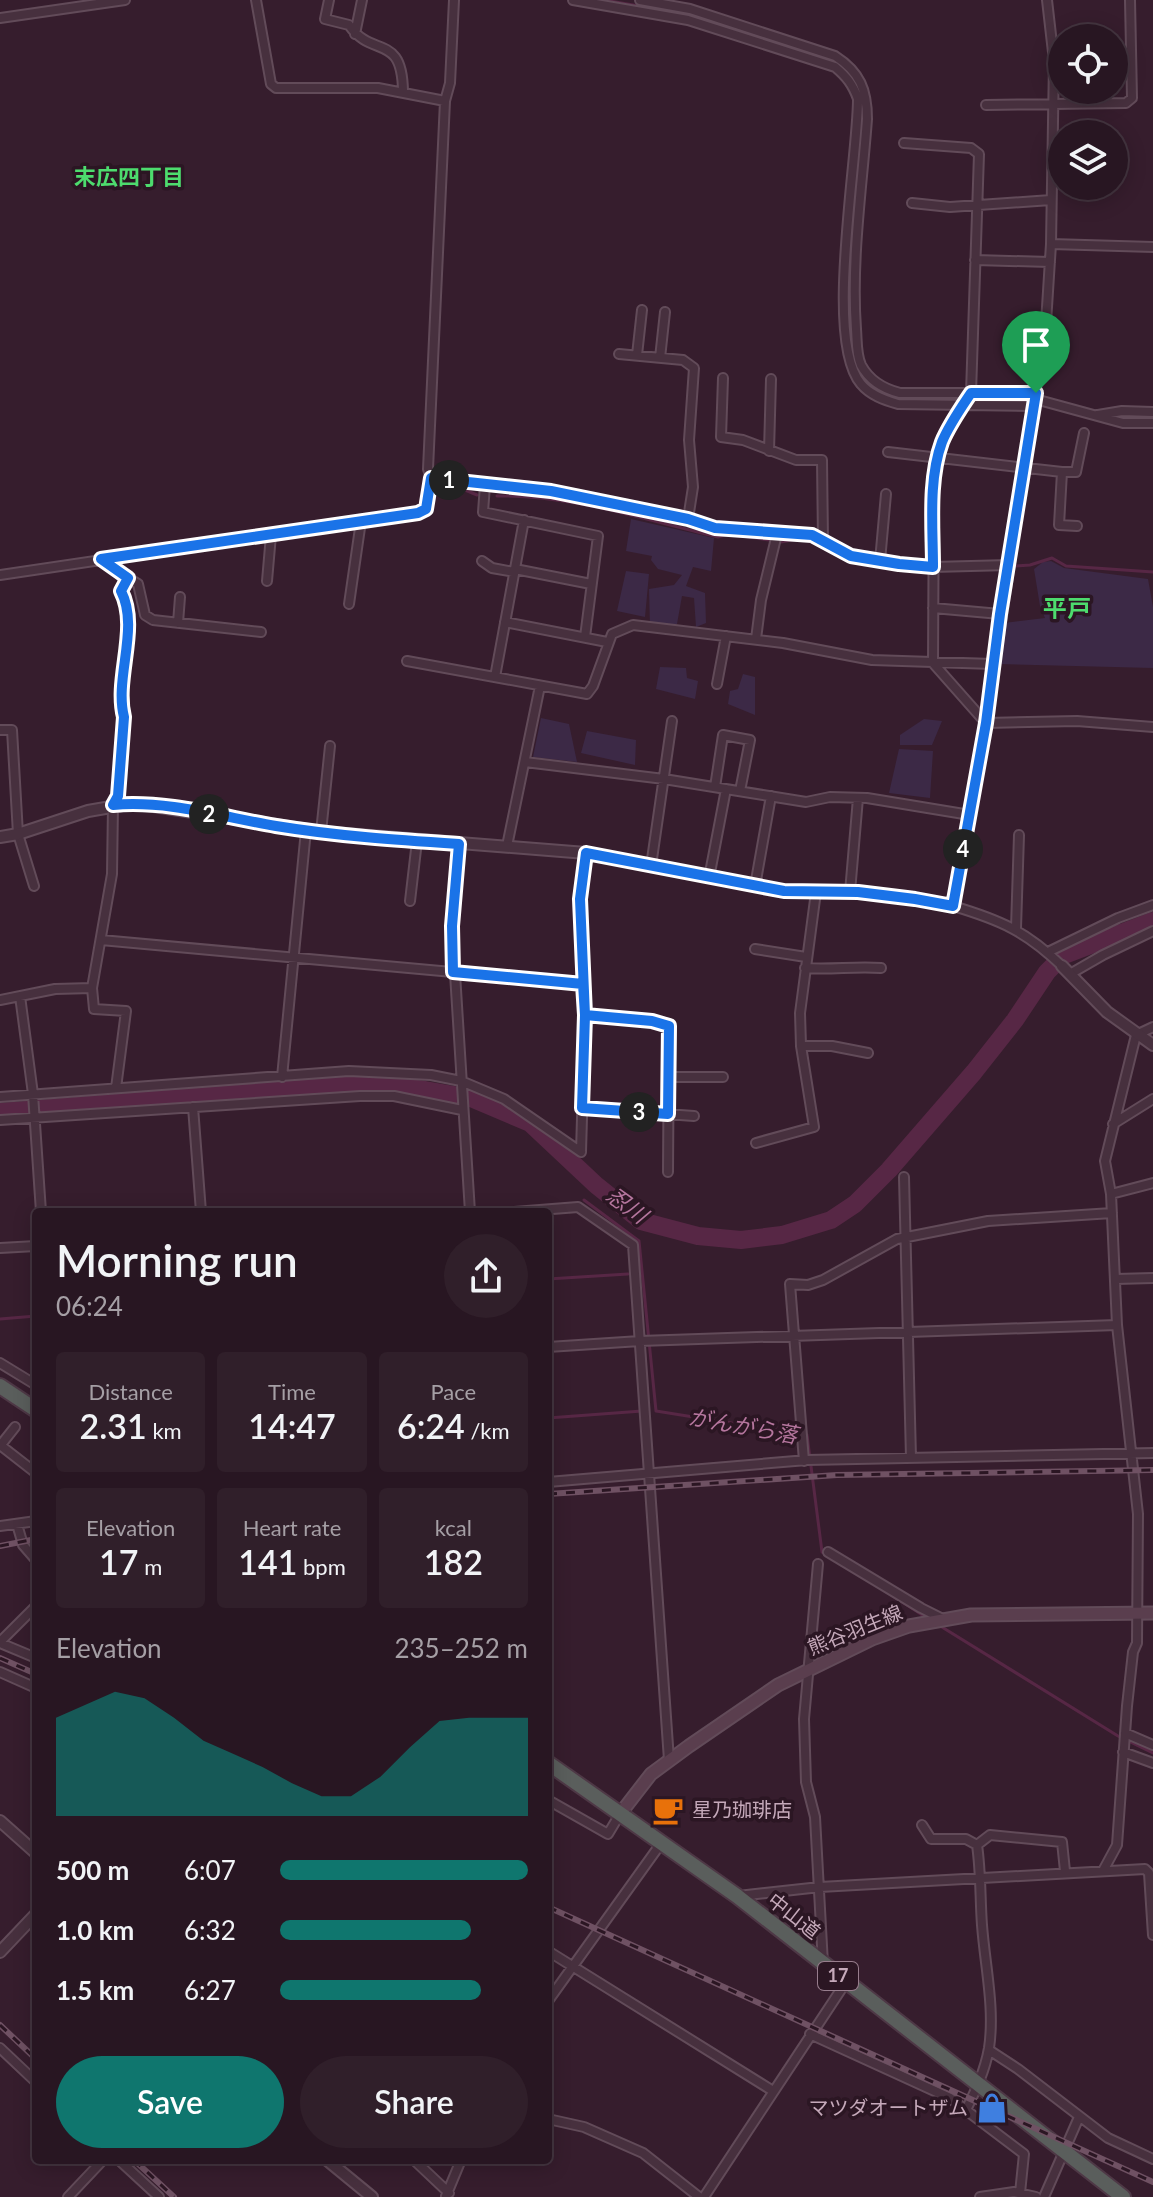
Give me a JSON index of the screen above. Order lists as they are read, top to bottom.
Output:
{
  "streets": {
    "highway": ["中山道", "17"],
    "main road": ["熊谷羽生線"]
  },
  "crossings": [
    ["熊谷羽生線", "中山道"]
  ],
  "districts": ["末広四丁目", "平戸"],
  "water": ["忍川", "がんがら落"],
  "places": {
    "cafe": ["星乃珈琲店"],
    "shop": ["マツダオートザム"]
  },
  "page": {
    "pins": [
      "1",
      "2",
      "4",
      "3"
    ],
    "heading": ["Morning run", "06:24"],
    "stats": [
      ["Distance", "2.31 km"],
      ["Time", "14:47"],
      ["Pace", "6:24 /km"],
      ["Elevation", "17 m"],
      ["Heart rate", "141 bpm"],
      ["kcal", "182"]
    ],
    "chart": ["Elevation", "235–252 m"],
    "list": [
      {
        "name": "500 m",
        "note": "6:07"
      },
      {
        "name": "1.0 km",
        "note": "6:32"
      },
      {
        "name": "1.5 km",
        "note": "6:27"
      }
    ],
    "buttons": ["Save", "Share"]
  }
}
